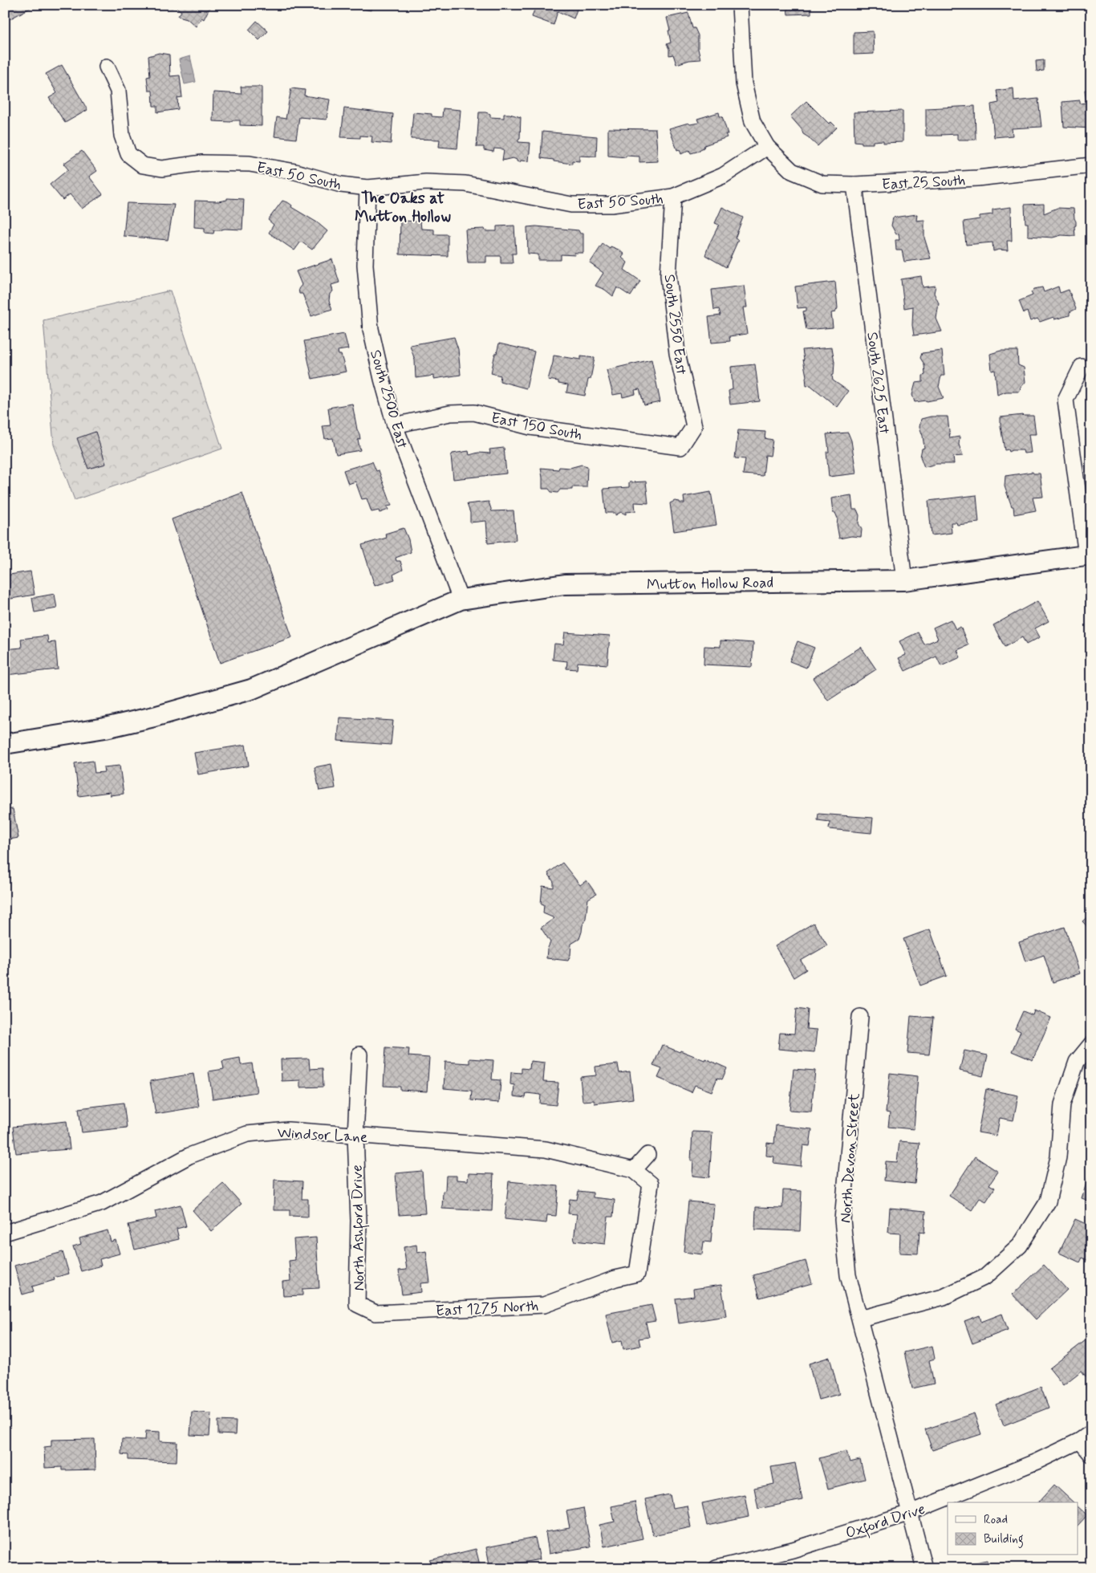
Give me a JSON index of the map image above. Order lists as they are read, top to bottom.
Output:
{
  "streets": {
    "street": [
      "East 50 South",
      "East 25 South",
      "South 2550 East",
      "South 2625 East",
      "South 2500 East",
      "East 150 South",
      "Mutton Hollow Road",
      "Windsor Lane",
      "North Devon Street",
      "North Ashford Drive",
      "East 1275 North",
      "Oxford Drive"
    ]
  },
  "crossings": [
    ["East 50 South", "East 25 South"],
    ["East 50 South", "South 2550 East"],
    ["East 50 South", "South 2500 East"],
    ["East 25 South", "South 2625 East"],
    ["South 2550 East", "East 150 South"],
    ["South 2625 East", "Mutton Hollow Road"],
    ["South 2500 East", "East 150 South"],
    ["South 2500 East", "Mutton Hollow Road"],
    ["Windsor Lane", "North Ashford Drive"],
    ["Windsor Lane", "East 1275 North"],
    ["North Devon Street", "Oxford Drive"],
    ["North Ashford Drive", "East 1275 North"]
  ],
  "districts": ["The Oaks at Mutton Hollow"],
  "legend": ["Road", "Building"]
}
